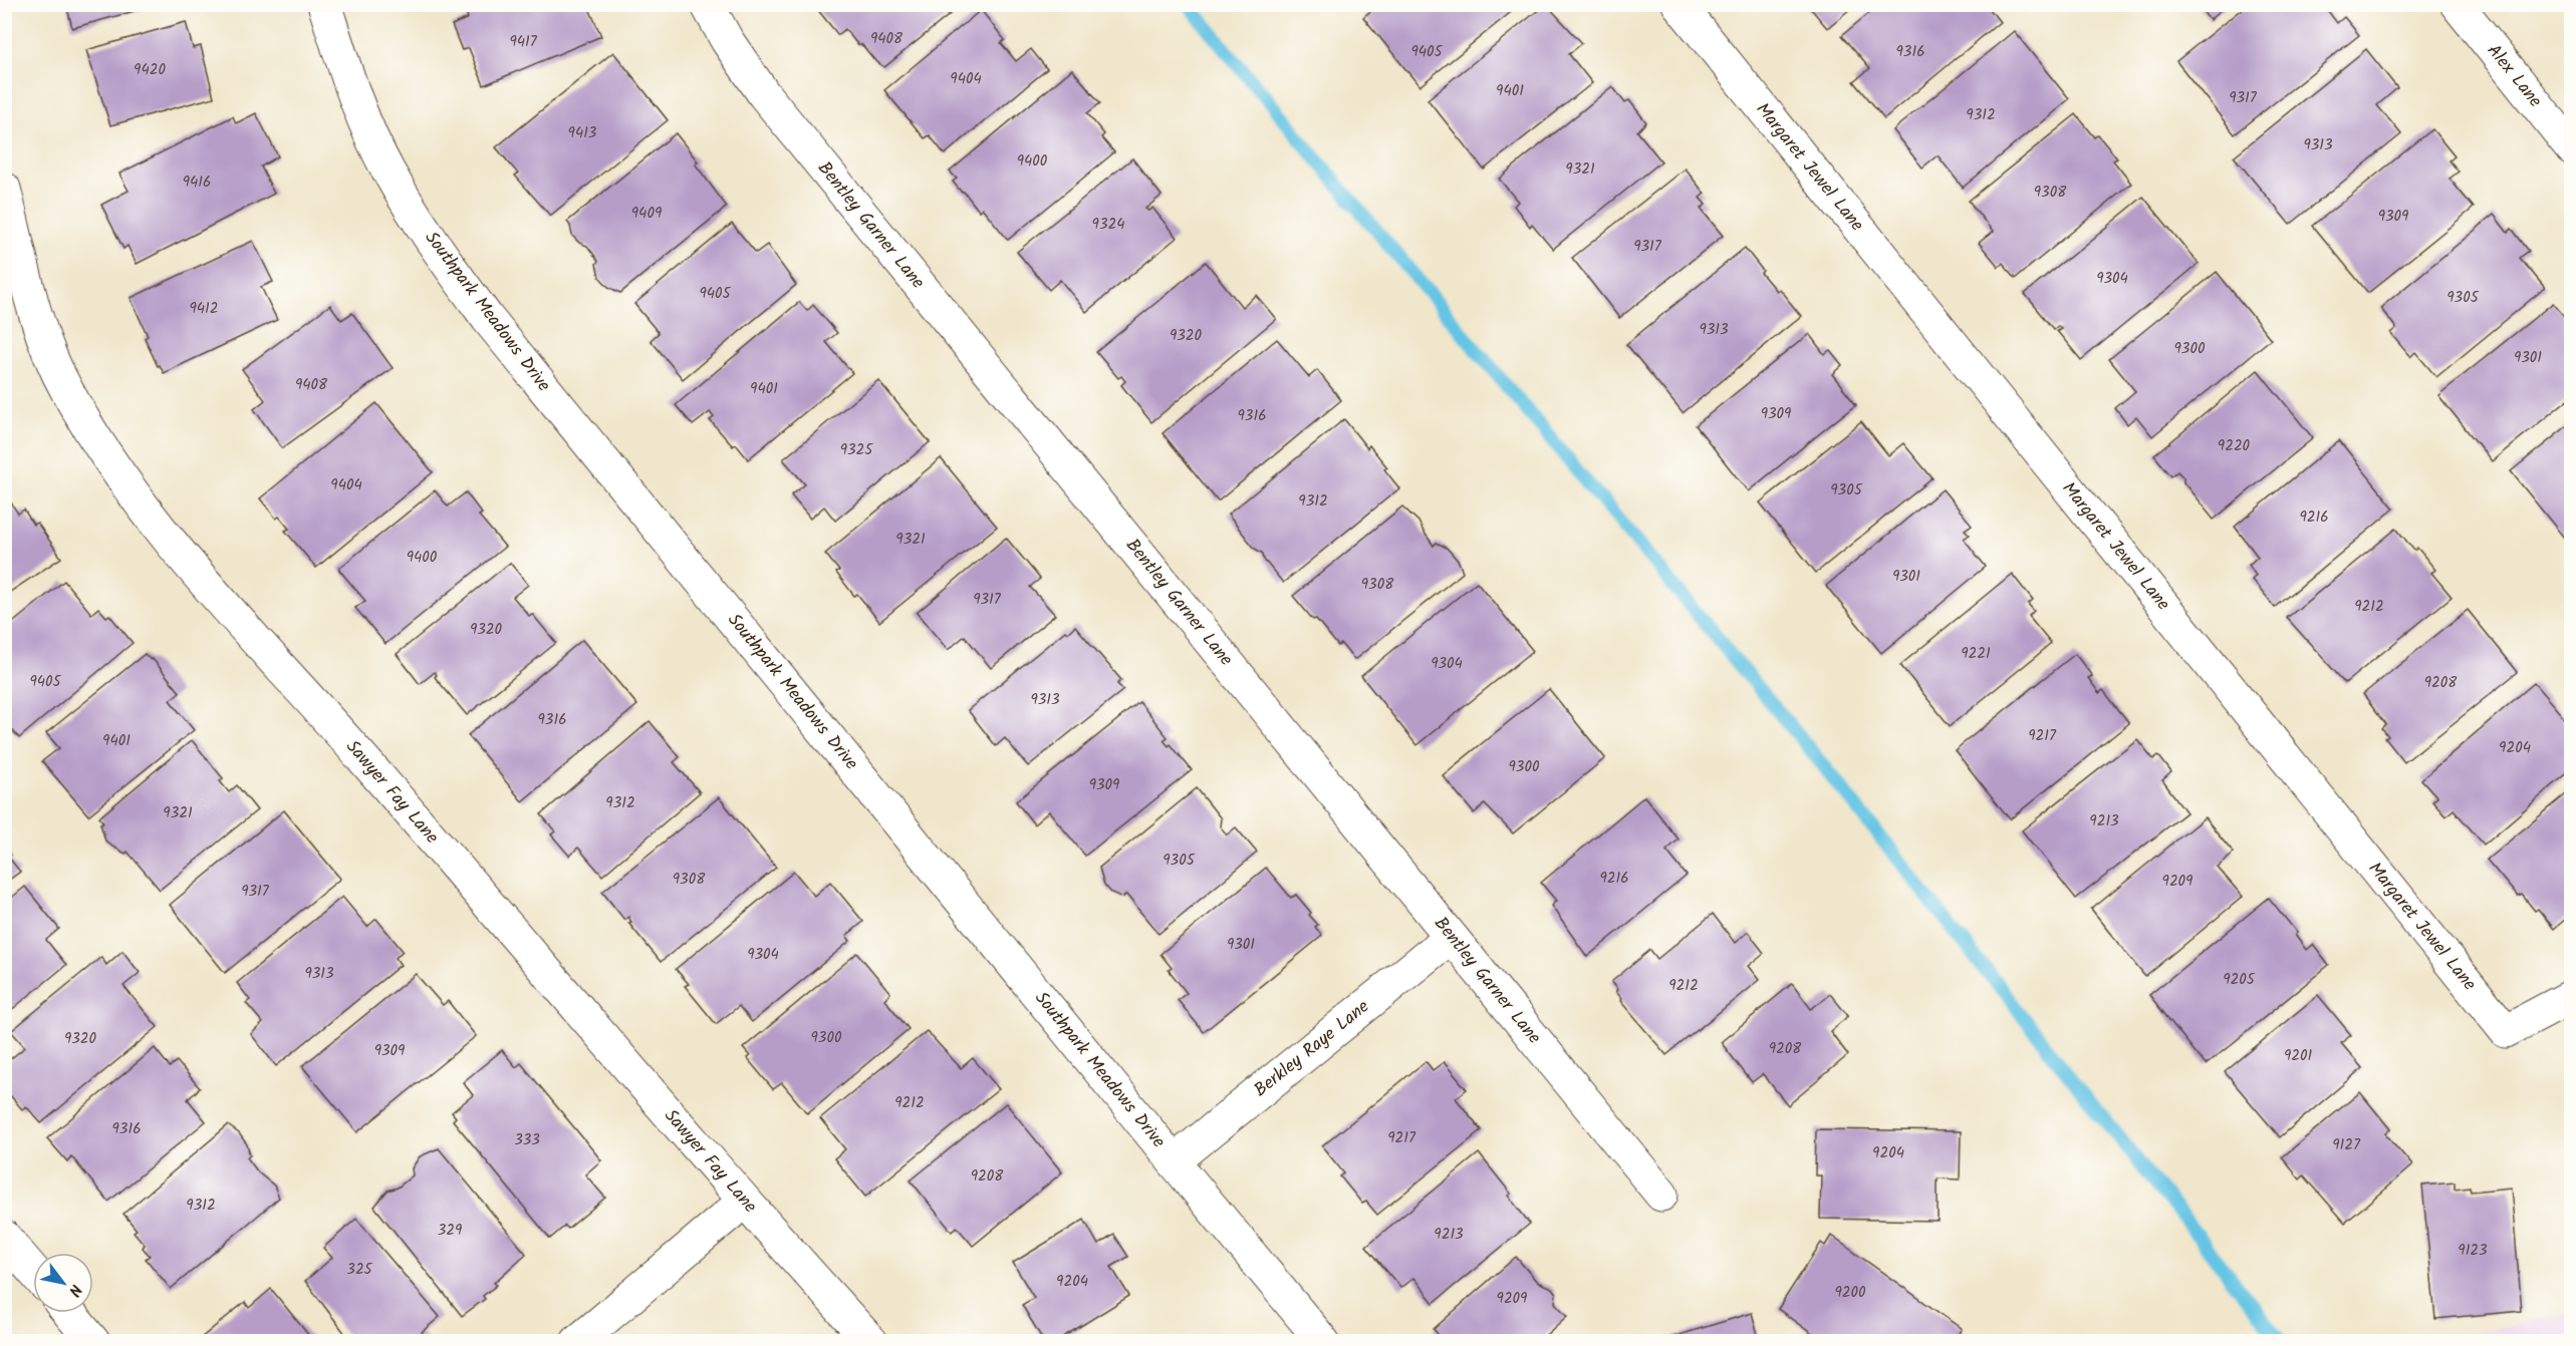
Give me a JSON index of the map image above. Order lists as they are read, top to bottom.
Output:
{
  "streets": {
    "street": [
      "Alex Lane",
      "Margaret Jewel Lane",
      "Bentley Garner Lane",
      "Southpark Meadows Drive",
      "Sawyer Fay Lane",
      "Berkley Raye Lane"
    ]
  },
  "crossings": [
    ["Bentley Garner Lane", "Berkley Raye Lane"],
    ["Southpark Meadows Drive", "Berkley Raye Lane"]
  ],
  "house_numbers": [
    "9408",
    "9417",
    "9405",
    "9316",
    "9420",
    "9404",
    "9401",
    "9317",
    "9312",
    "9413",
    "9313",
    "9400",
    "9321",
    "9416",
    "9308",
    "9409",
    "9309",
    "9324",
    "9317",
    "9304",
    "9405",
    "9305",
    "9412",
    "9313",
    "9320",
    "9300",
    "9301",
    "9408",
    "9401",
    "9309",
    "9316",
    "9220",
    "9325",
    "9404",
    "9305",
    "9312",
    "9216",
    "9321",
    "9400",
    "9301",
    "9308",
    "9317",
    "9212",
    "9320",
    "9221",
    "9304",
    "9405",
    "9208",
    "9313",
    "9316",
    "9217",
    "9401",
    "9204",
    "9300",
    "9309",
    "9312",
    "9321",
    "9213",
    "9305",
    "9216",
    "9308",
    "9209",
    "9317",
    "9301",
    "9304",
    "9313",
    "9205",
    "9212",
    "9300",
    "9320",
    "9208",
    "9309",
    "9201",
    "9212",
    "9316",
    "9217",
    "333",
    "9127",
    "9204",
    "9208",
    "9312",
    "329",
    "9213",
    "9123",
    "325",
    "9204",
    "9200",
    "9209"
  ],
  "north": "bottom right"
}
